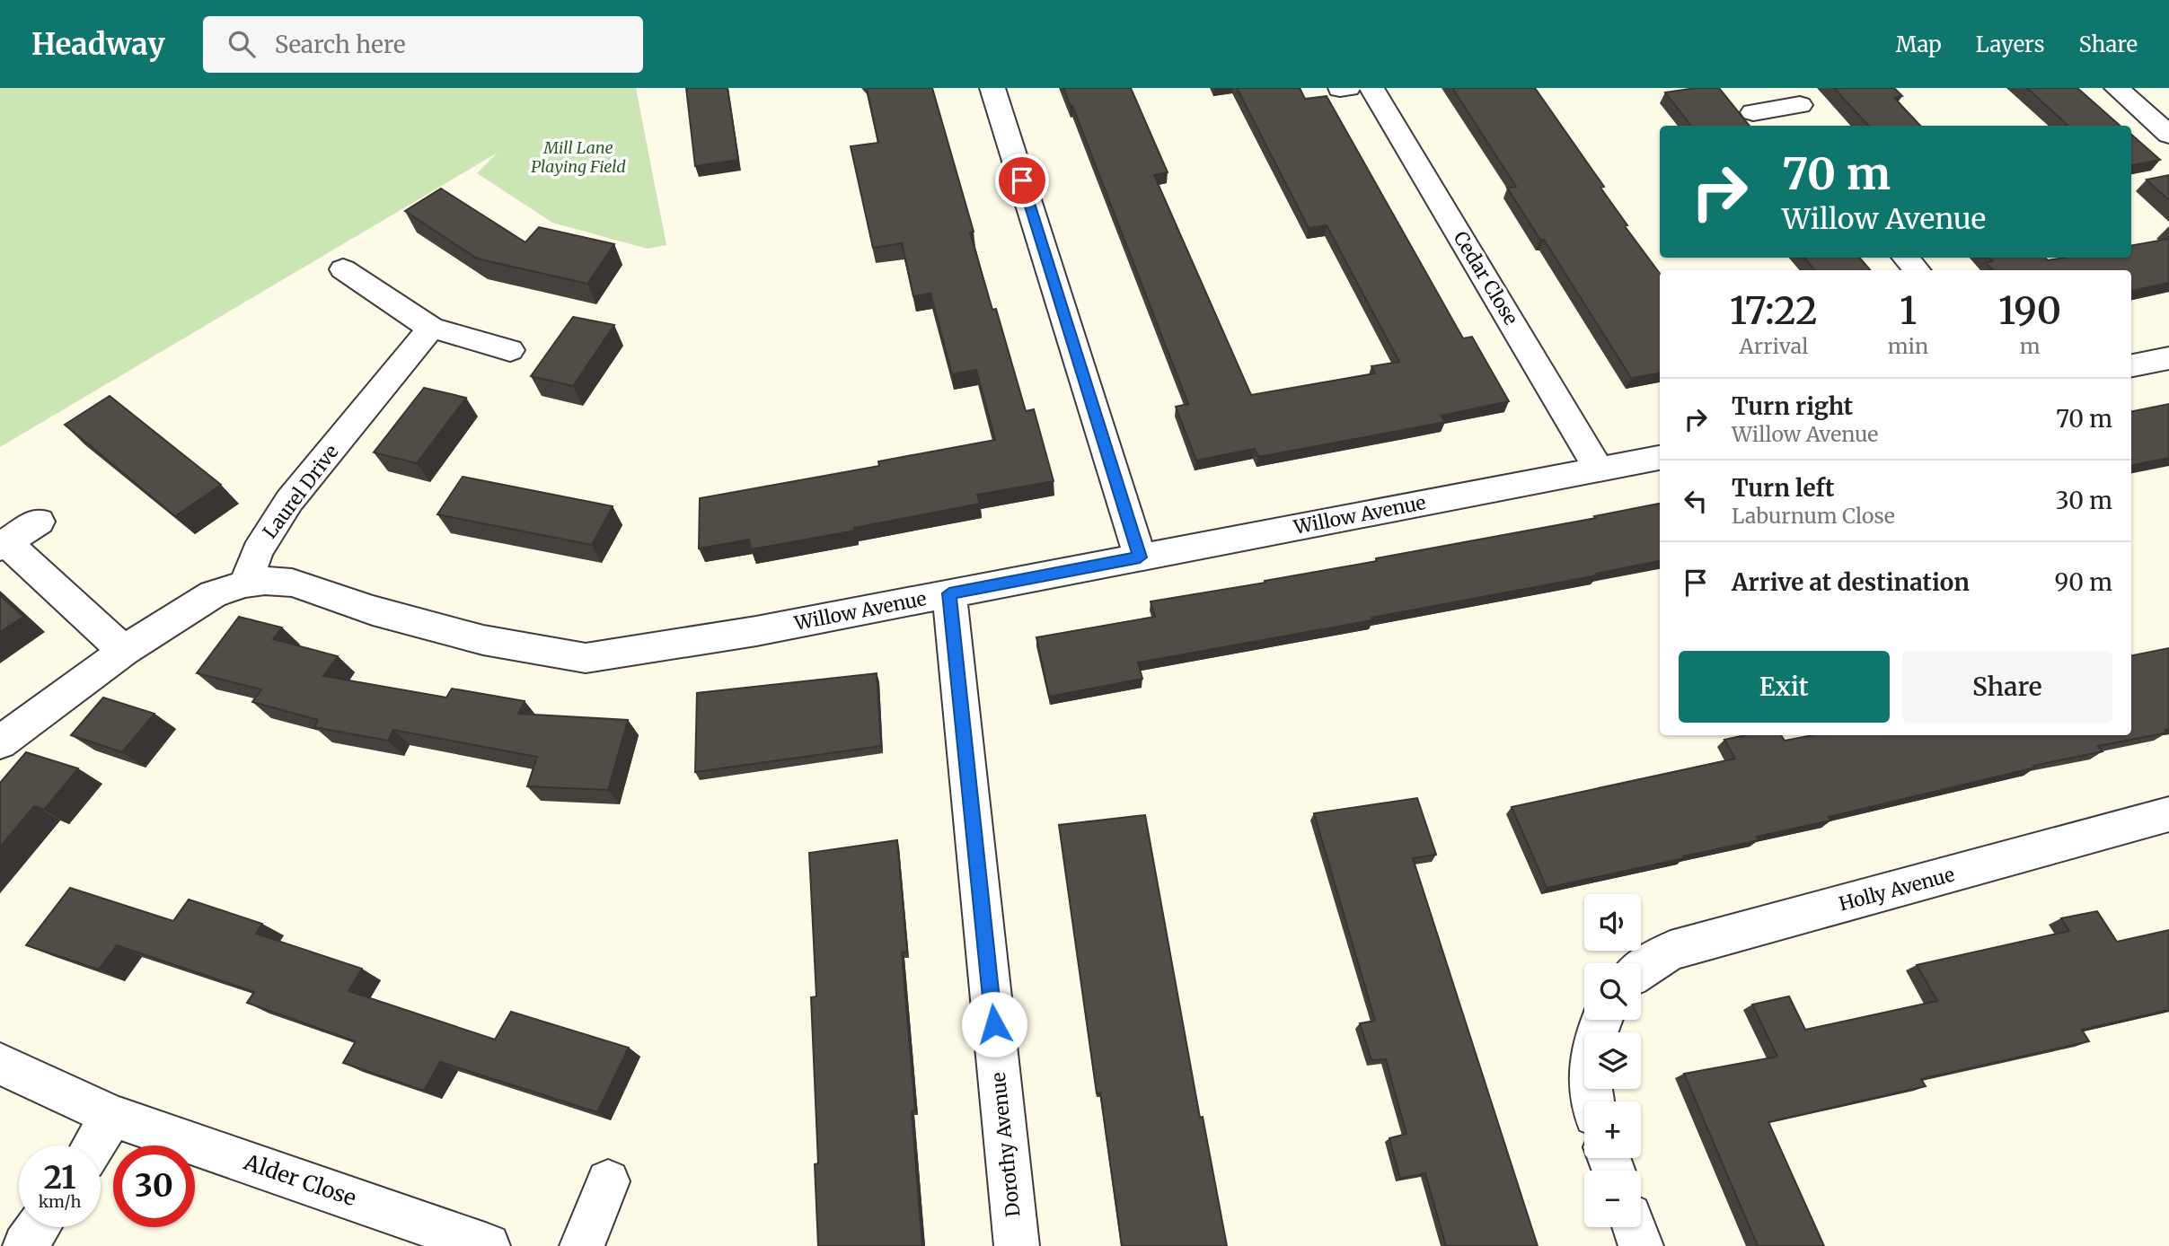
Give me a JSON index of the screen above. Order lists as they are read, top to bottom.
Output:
{
  "streets": {
    "street": [
      "Cedar Close",
      "Laurel Drive",
      "Willow Avenue",
      "Holly Avenue",
      "Dorothy Avenue",
      "Alder Close"
    ]
  },
  "crossings": [
    ["Cedar Close", "Willow Avenue"],
    ["Laurel Drive", "Willow Avenue"],
    ["Willow Avenue", "Dorothy Avenue"]
  ],
  "parks": ["Mill Lane Playing Field"],
  "page": {
    "header": "Headway",
    "search": "Search here",
    "nav": ["Map", "Layers", "Share"],
    "turn": ["70 m", "Willow Avenue"],
    "eta": [
      "17:22",
      "Arrival",
      "1",
      "min",
      "190",
      "m"
    ],
    "list": [
      {
        "name": "Turn right",
        "note": "Willow Avenue",
        "value": "70 m"
      },
      {
        "name": "Turn left",
        "note": "Laburnum Close",
        "value": "30 m"
      },
      {
        "name": "Arrive at destination",
        "value": "90 m"
      }
    ],
    "buttons": ["Exit", "Share"],
    "map_buttons": ["+", "−"],
    "speed": "21 km/h",
    "limit": "30"
  }
}
